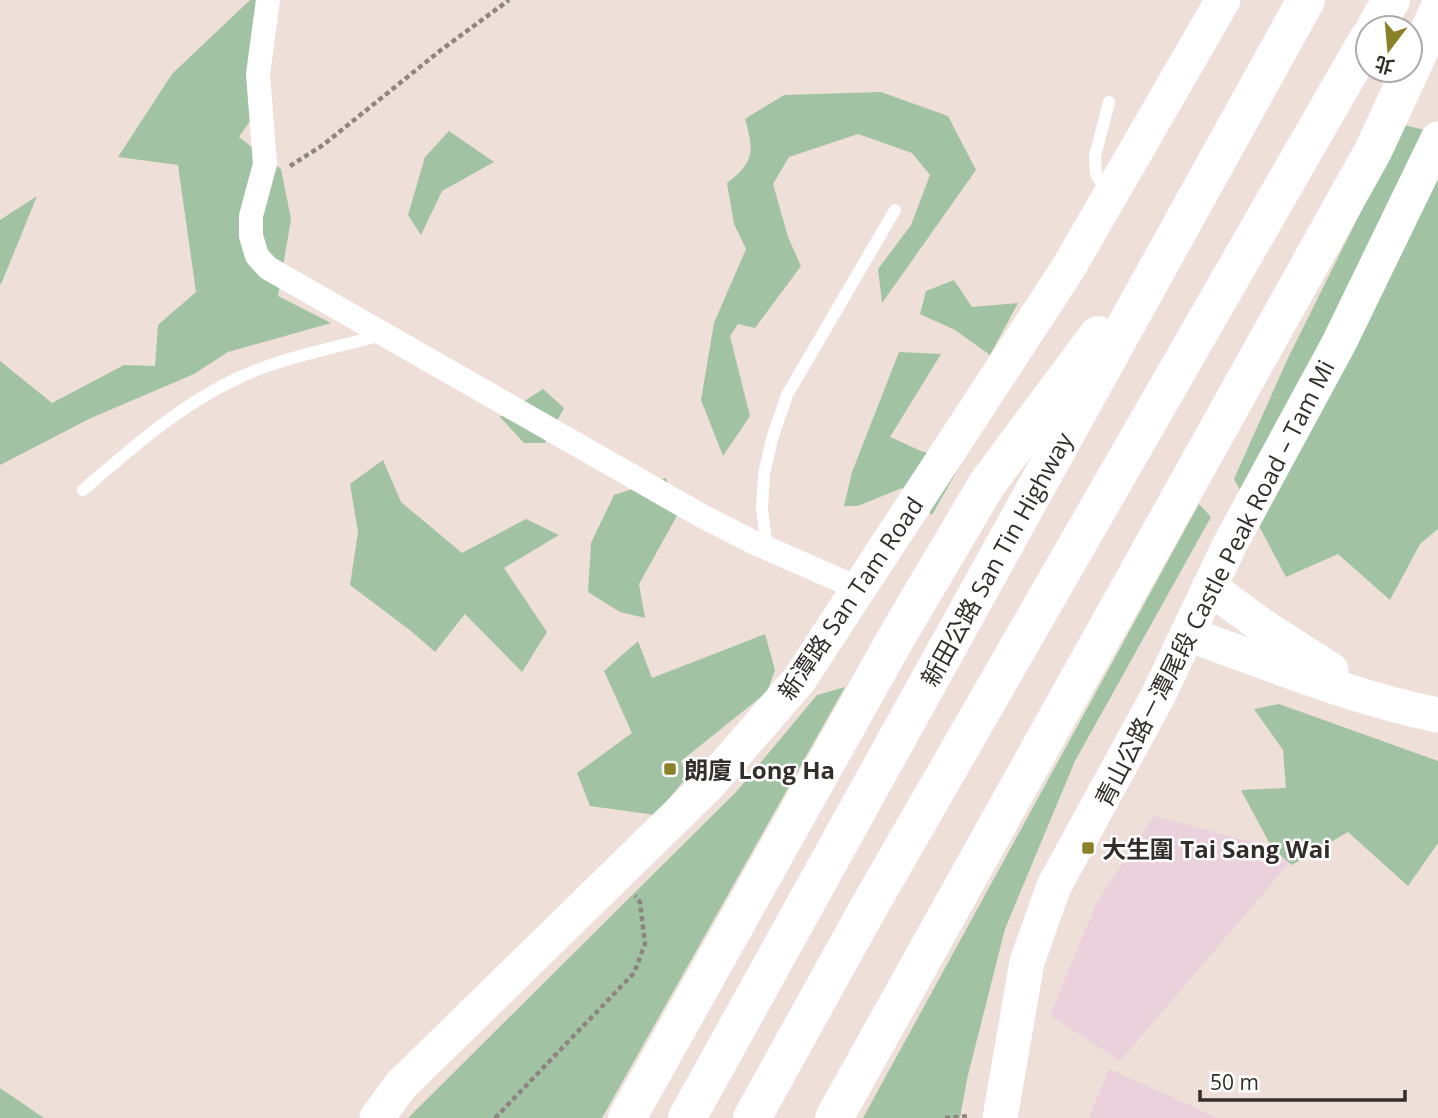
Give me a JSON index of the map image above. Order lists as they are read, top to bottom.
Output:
{
  "streets": {
    "highway": ["新田公路 San Tin Highway"],
    "street": ["青山公路－潭尾段 Castle Peak Road – Tam Mi", "新潭路 San Tam Road"]
  },
  "places": {
    "transit": ["朗廈 Long Ha", "大生圍 Tai Sang Wai"]
  },
  "scale_bar": "50 m",
  "north": "bottom"
}
